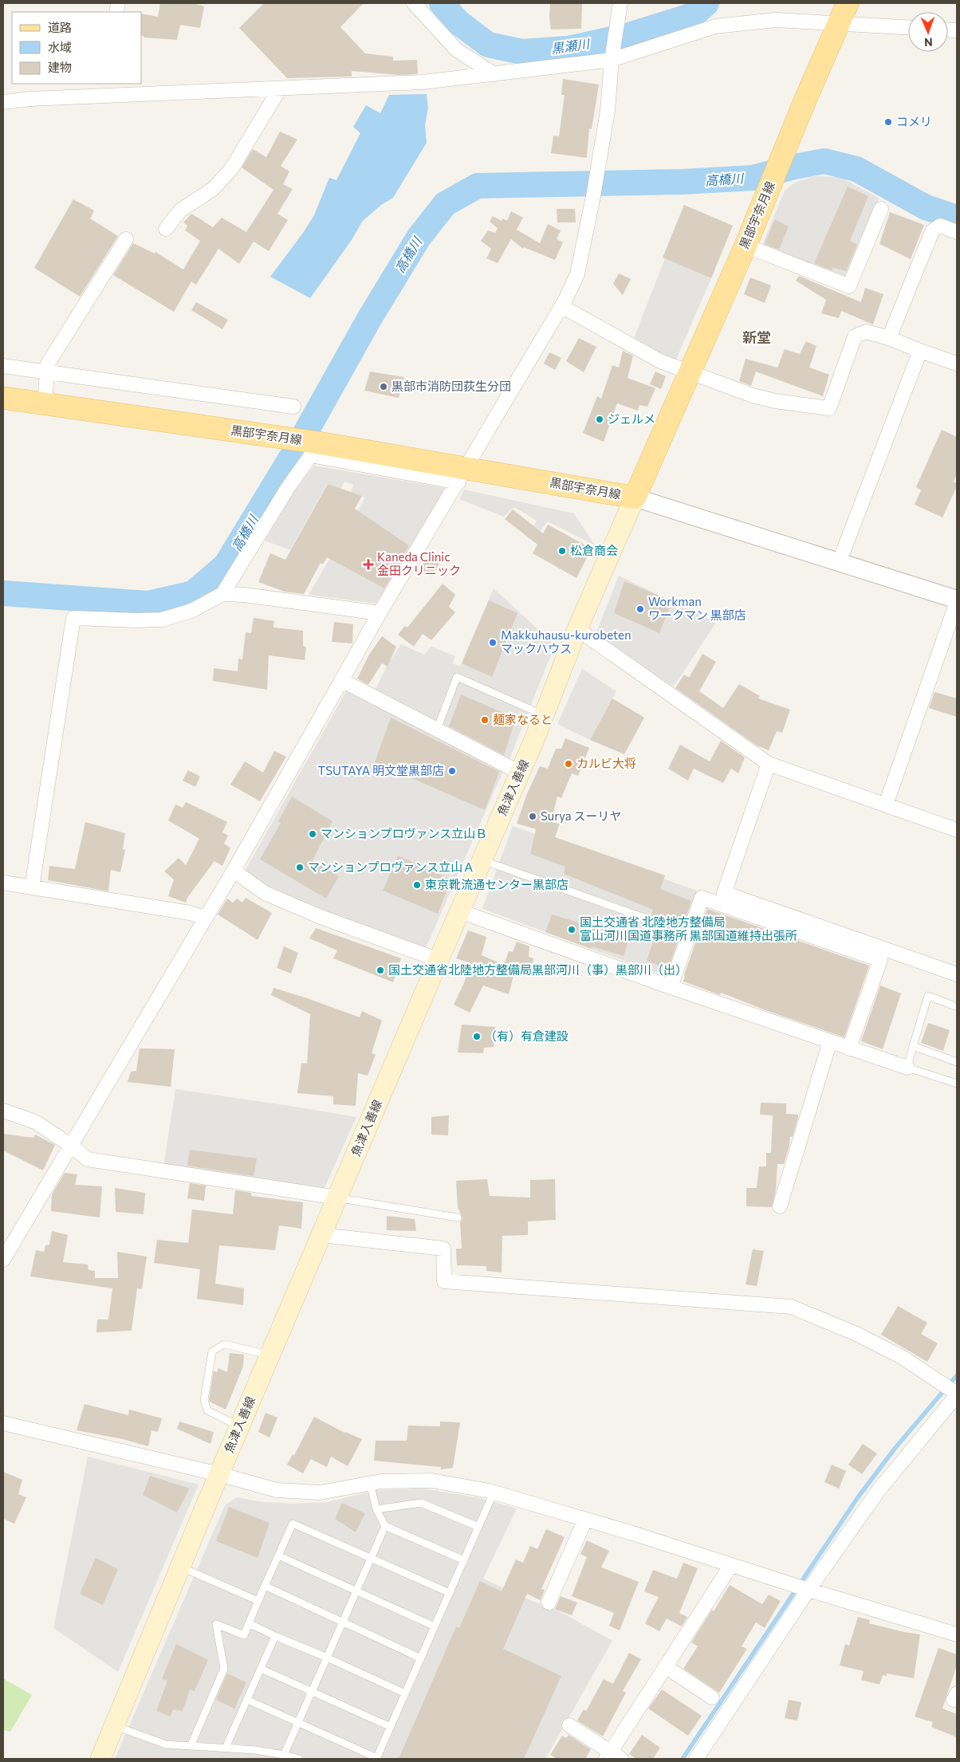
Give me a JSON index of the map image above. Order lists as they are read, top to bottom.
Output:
{
  "streets": {
    "main road": ["黒部宇奈月線", "魚津入善線"]
  },
  "crossings": [
    ["黒部宇奈月線", "魚津入善線"]
  ],
  "districts": ["新堂"],
  "water": ["黒瀬川", "高橋川"],
  "places": {
    "other": [
      "コメリ",
      "黒部市消防団荻生分団",
      "ジェルメ",
      "松倉商会",
      "Workman ワークマン 黒部店",
      "Makkuhausu-kurobeten マックハウス",
      "麺家なると",
      "カルビ大将",
      "TSUTAYA 明文堂黒部店",
      "Surya スーリヤ",
      "マンションプロヴァンス立山Ｂ",
      "マンションプロヴァンス立山Ａ",
      "東京靴流通センター黒部店",
      "国土交通省 北陸地方整備局 富山河川国道事務所 黒部国道維持出張所",
      "国土交通省北陸地方整備局黒部河川（事）黒部川（出）",
      "（有）有倉建設"
    ],
    "health": ["Kaneda Clinic 金田クリニック"]
  },
  "legend": ["道路", "水域", "建物"],
  "north": "bottom"
}
